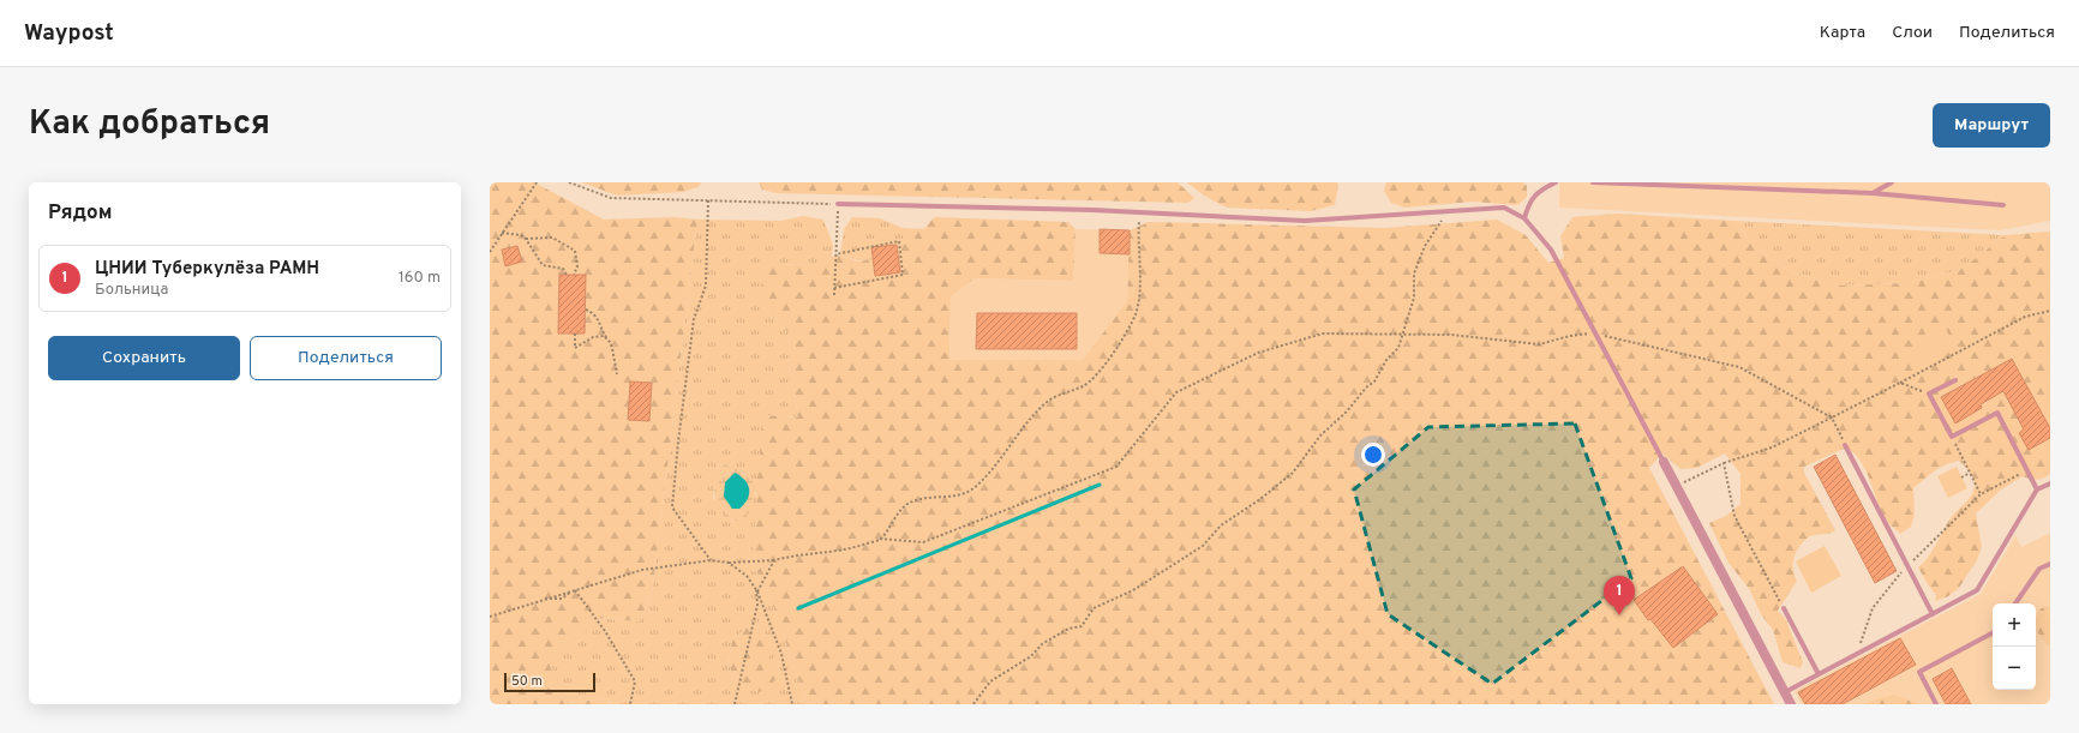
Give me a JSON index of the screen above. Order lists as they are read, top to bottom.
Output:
{
  "scale_bar": "50 m",
  "page": {
    "header": "Waypost",
    "nav": ["Карта", "Слои", "Поделиться"],
    "title": "Как добраться",
    "buttons": [
      "Маршрут",
      ["Сохранить", "Поделиться"]
    ],
    "heading": "Рядом",
    "list": [
      {
        "mark": "1",
        "name": "ЦНИИ Туберкулёза РАМН",
        "note": "Больница",
        "value": "160 m"
      }
    ],
    "pins": "1",
    "map_buttons": ["+", "−"],
    "scale": "50 m"
  }
}
